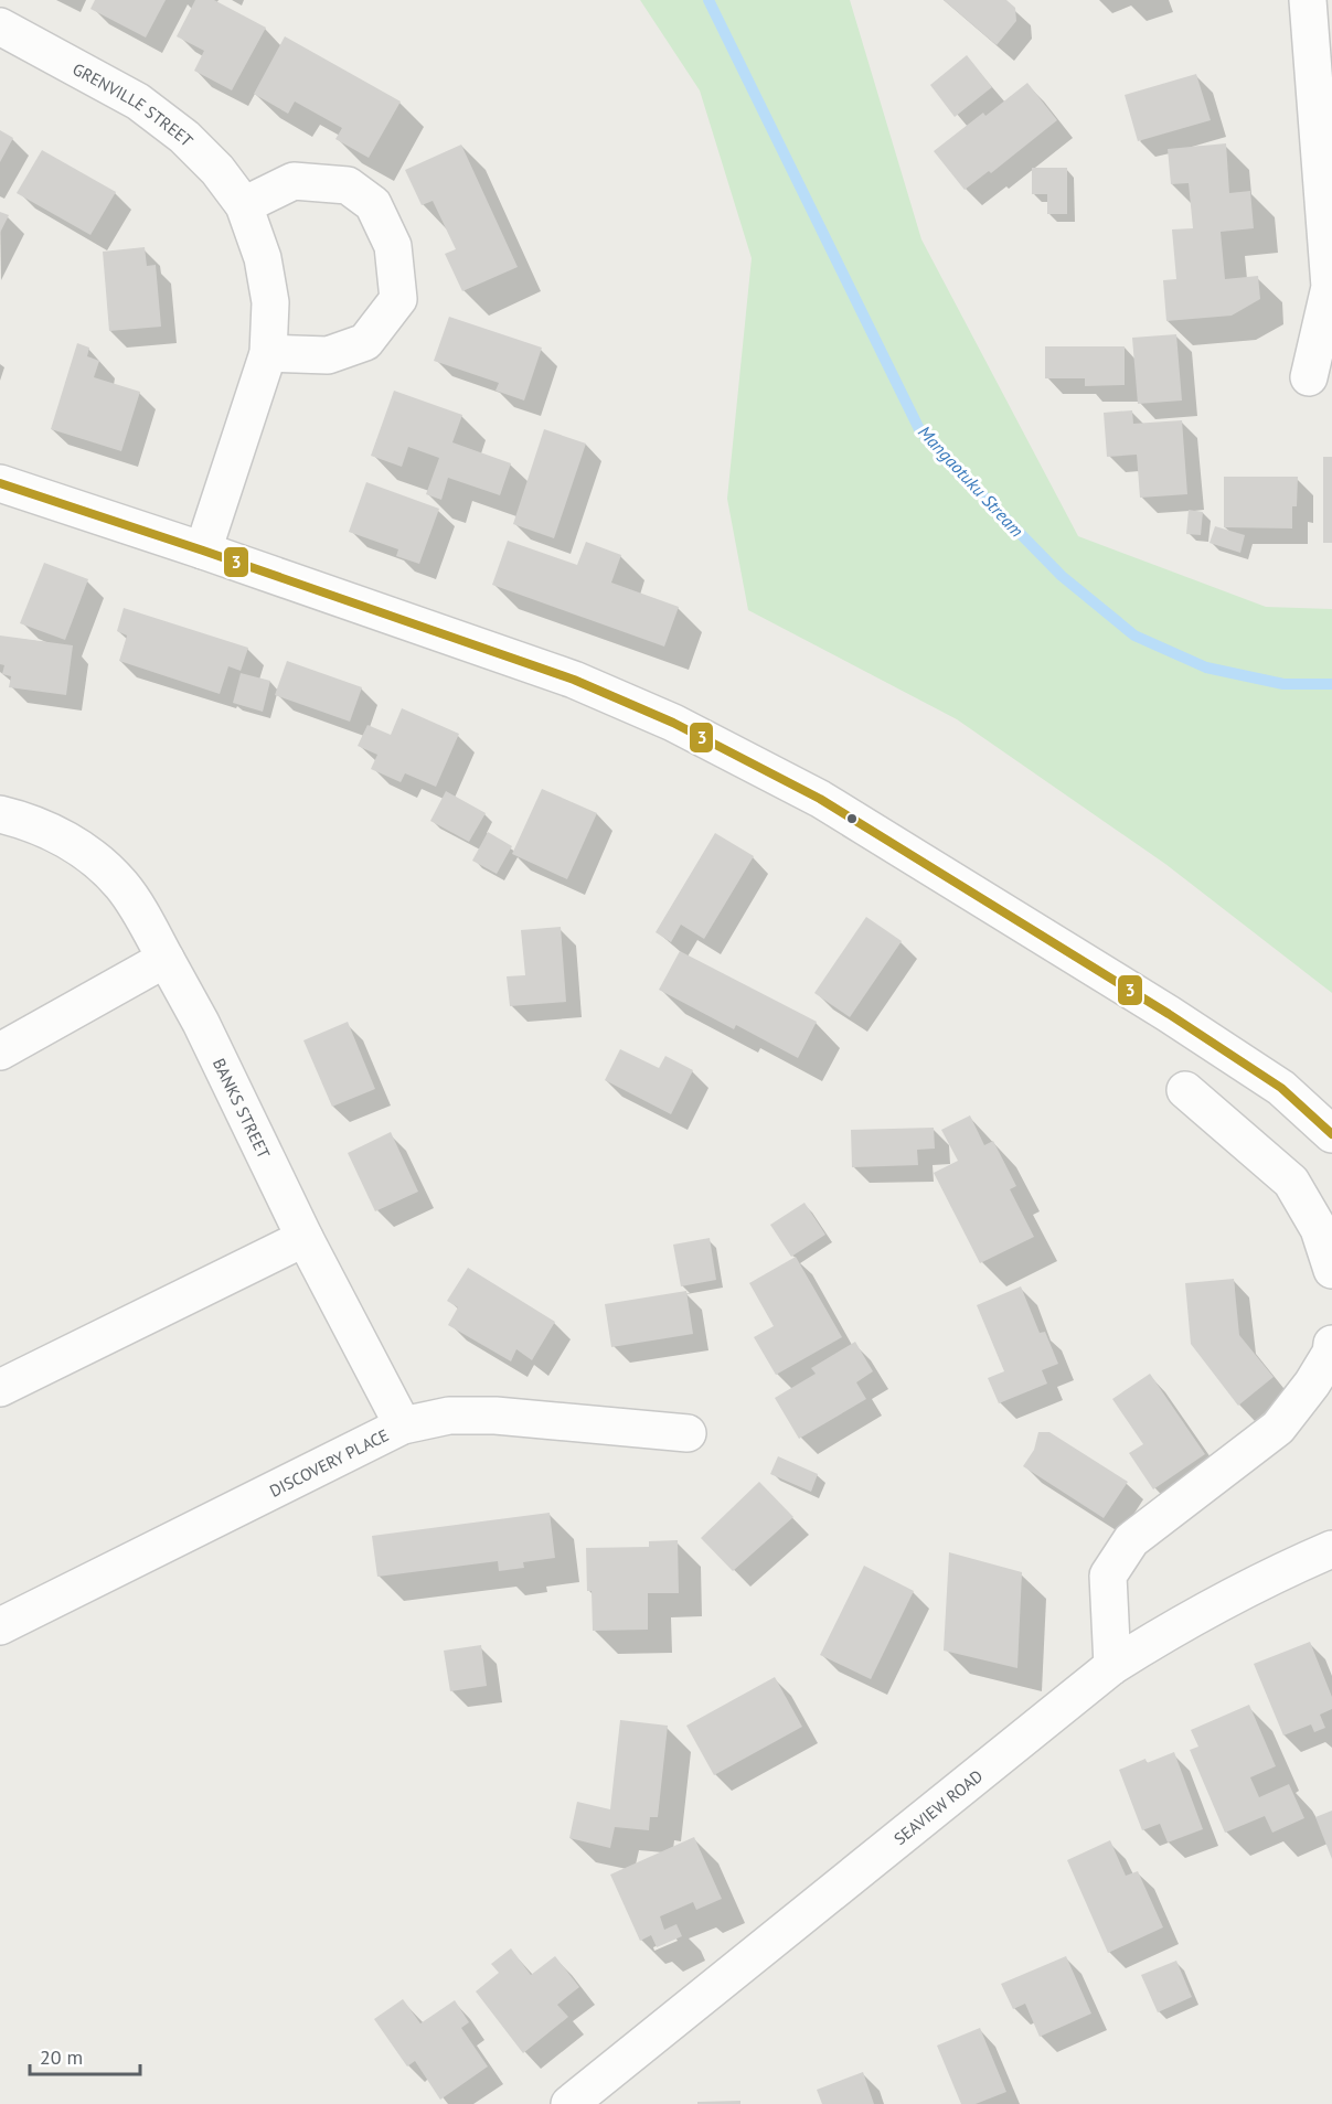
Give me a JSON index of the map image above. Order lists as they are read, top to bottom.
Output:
{
  "streets": {
    "street": [
      "GRENVILLE STREET",
      "BANKS STREET",
      "DISCOVERY PLACE",
      "SEAVIEW ROAD"
    ]
  },
  "crossings": [
    ["BANKS STREET", "DISCOVERY PLACE"]
  ],
  "water": ["Mangaotuku Stream"],
  "lines": ["transit line 3"],
  "scale_bar": "20 m"
}
